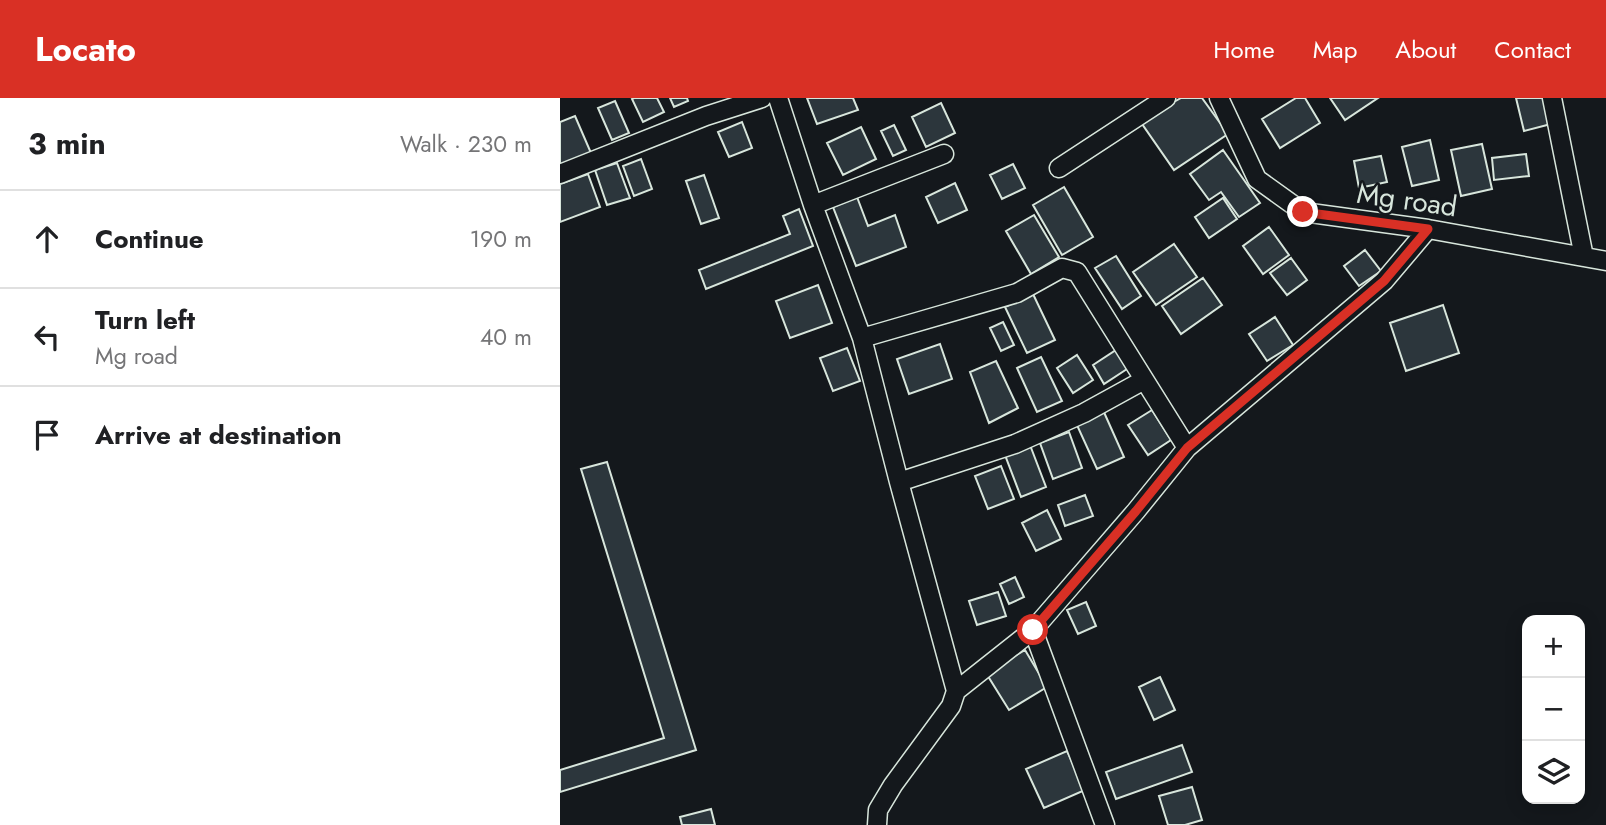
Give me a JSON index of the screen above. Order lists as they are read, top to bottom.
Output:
{
  "streets": {
    "street": ["Mg road"]
  },
  "page": {
    "header": "Locato",
    "nav": [
      "Home",
      "Map",
      "About",
      "Contact"
    ],
    "heading": ["3 min", "Walk · 230 m"],
    "list": [
      ["Continue", "190 m"],
      ["Turn left", "Mg road", "40 m"],
      "Arrive at destination"
    ],
    "map_buttons": ["+", "−"]
  }
}
